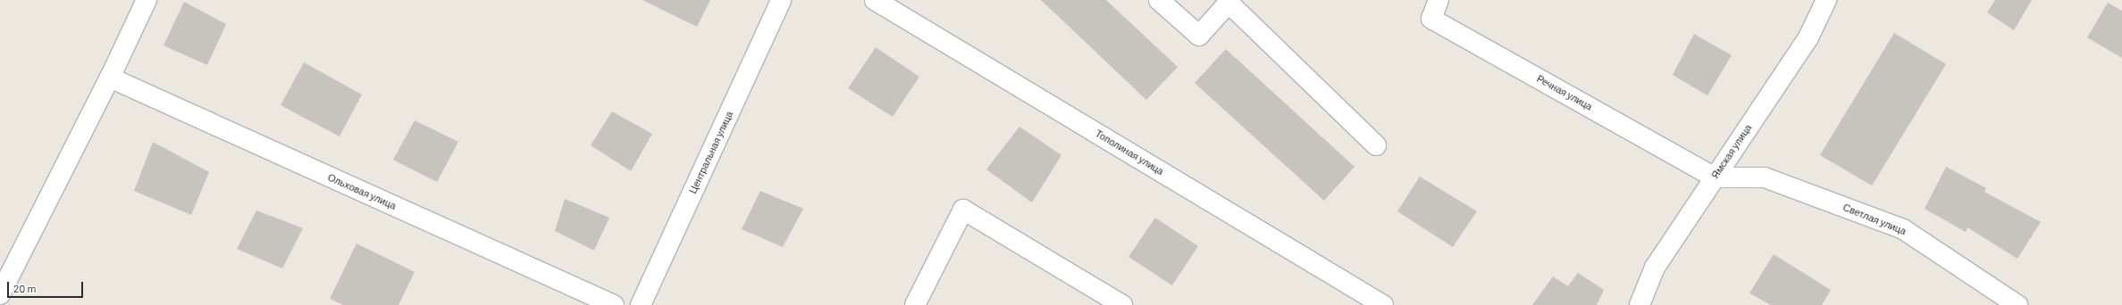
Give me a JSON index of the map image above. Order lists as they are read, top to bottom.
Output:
{
  "streets": {
    "street": [
      "Речная улица",
      "Ямская улица",
      "Центральная улица",
      "Тополиная улица",
      "Ольховая улица",
      "Светлая улица"
    ]
  },
  "crossings": [
    ["Речная улица", "Ямская улица"],
    ["Речная улица", "Светлая улица"],
    ["Ямская улица", "Светлая улица"]
  ],
  "scale_bar": "20 m"
}
